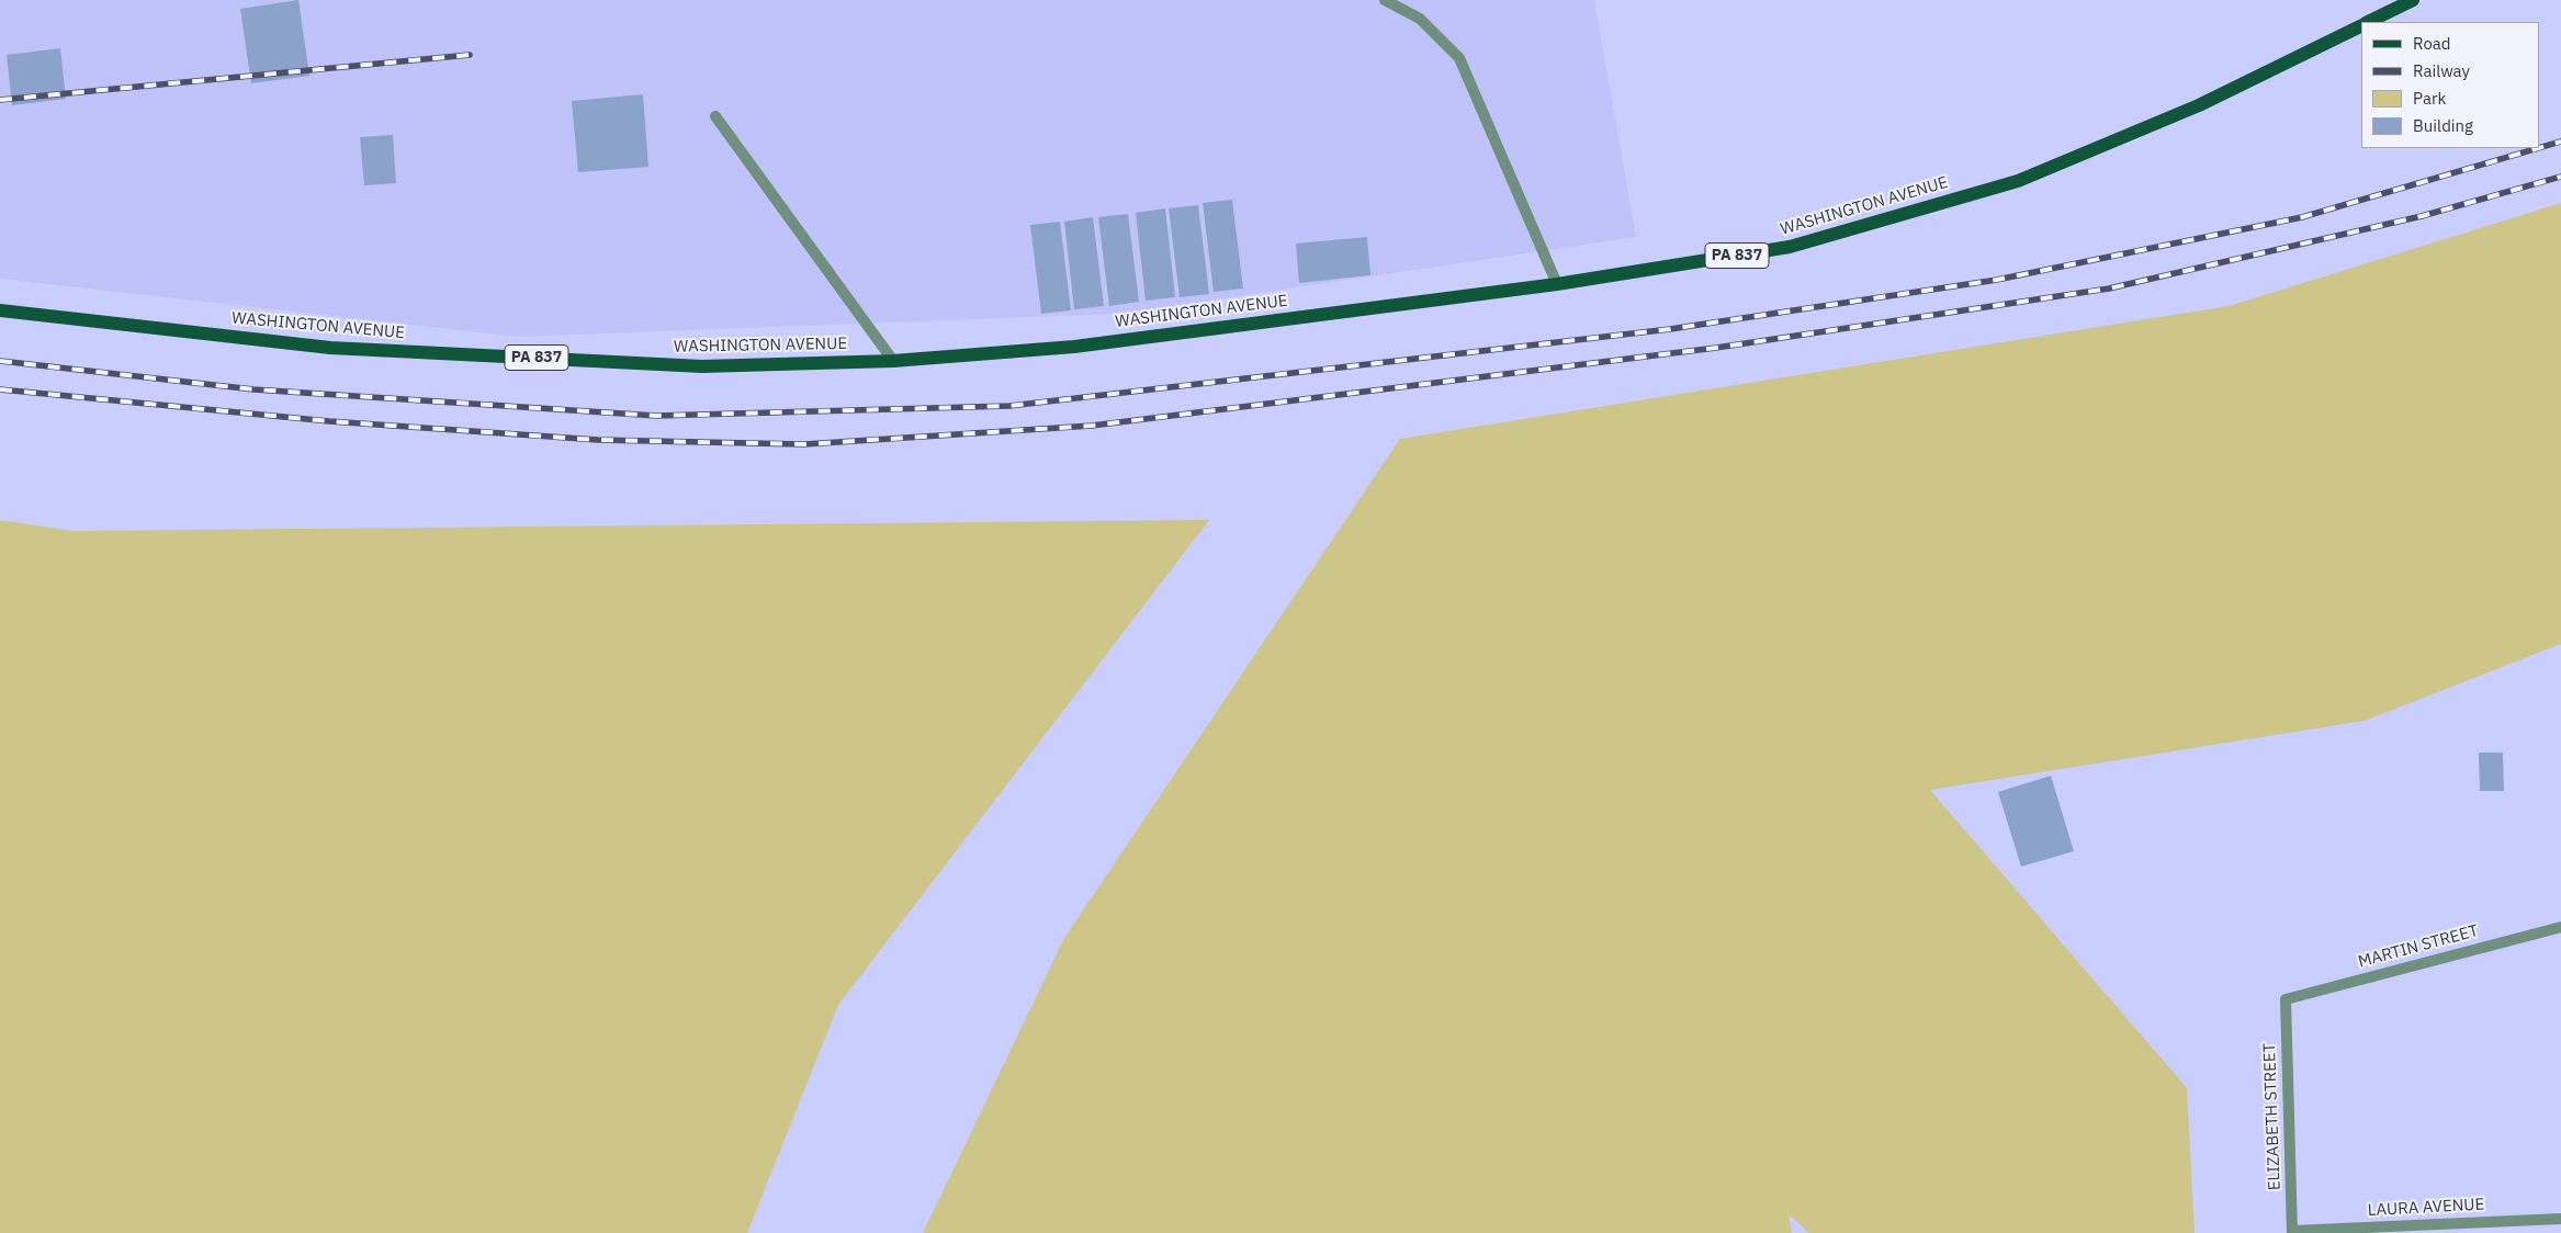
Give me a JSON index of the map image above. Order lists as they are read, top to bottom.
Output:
{
  "streets": {
    "main road": ["WASHINGTON AVENUE", "PA 837"],
    "street": ["MARTIN STREET", "ELIZABETH STREET", "LAURA AVENUE"]
  },
  "crossings": [
    ["MARTIN STREET", "ELIZABETH STREET"],
    ["ELIZABETH STREET", "LAURA AVENUE"]
  ],
  "legend": [
    "Road",
    "Railway",
    "Park",
    "Building"
  ]
}
